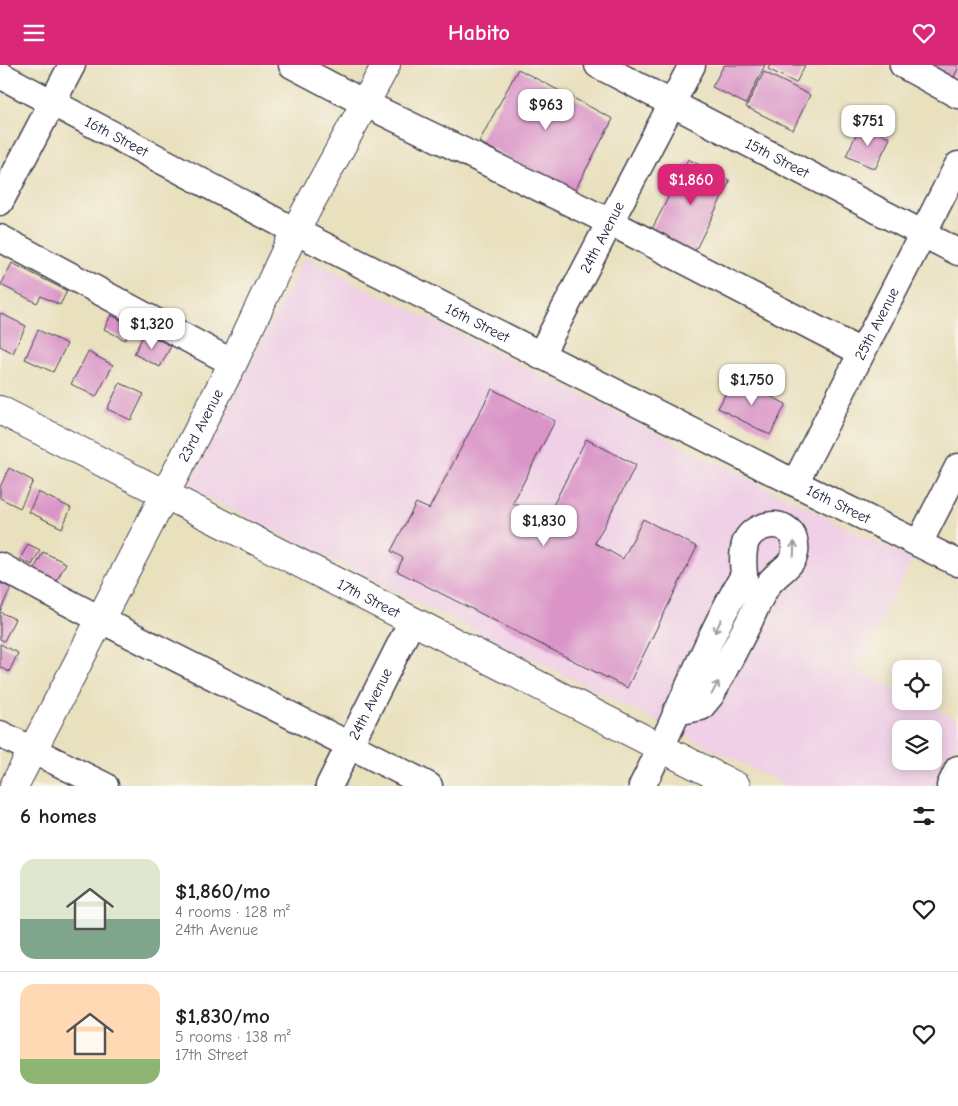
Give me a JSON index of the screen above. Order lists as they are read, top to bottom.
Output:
{
  "streets": {
    "main road": ["23rd Avenue", "17th Street"],
    "street": [
      "16th Street",
      "15th Street",
      "24th Avenue",
      "25th Avenue"
    ]
  },
  "crossings": [
    ["16th Street", "24th Avenue"],
    ["16th Street", "25th Avenue"],
    ["16th Street", "23rd Avenue"],
    ["15th Street", "24th Avenue"],
    ["15th Street", "25th Avenue"],
    ["24th Avenue", "17th Street"],
    ["23rd Avenue", "17th Street"]
  ],
  "page": {
    "header": "Habito",
    "price": [
      "$963",
      "$751",
      "$1,860",
      "$1,320",
      "$1,750",
      "$1,830"
    ],
    "heading": "6 homes",
    "list": [
      {
        "name": "$1,860/mo",
        "note": "4 rooms · 128 m² · 24th Avenue"
      },
      {
        "name": "$1,830/mo",
        "note": "5 rooms · 138 m² · 17th Street"
      }
    ]
  }
}
